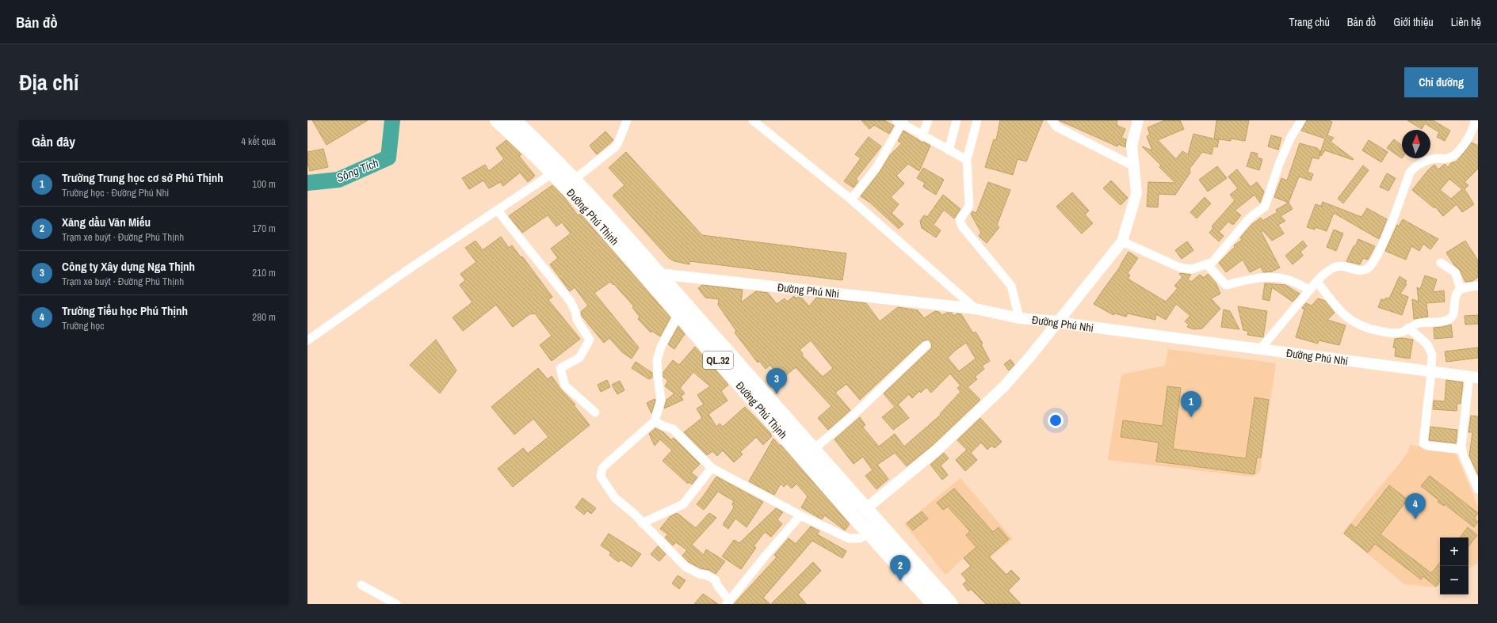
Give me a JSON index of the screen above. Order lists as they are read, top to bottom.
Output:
{
  "streets": {
    "highway": ["Đường Phú Thịnh", "QL.32"],
    "street": ["Đường Phú Nhi"]
  },
  "crossings": [
    ["Đường Phú Thịnh", "Đường Phú Nhi"]
  ],
  "water": ["Sông Tích"],
  "north": "top",
  "page": {
    "header": "Bản đồ",
    "nav": [
      "Trang chủ",
      "Bản đồ",
      "Giới thiệu",
      "Liên hệ"
    ],
    "title": "Địa chỉ",
    "buttons": "Chỉ đường",
    "heading": ["Gần đây", "4 kết quả"],
    "list": [
      {
        "mark": "1",
        "name": "Trường Trung học cơ sở Phú Thịnh",
        "note": "Trường học · Đường Phú Nhi",
        "value": "100 m"
      },
      {
        "mark": "2",
        "name": "Xăng dầu Văn Miếu",
        "note": "Trạm xe buýt · Đường Phú Thịnh",
        "value": "170 m"
      },
      {
        "mark": "3",
        "name": "Công ty Xây dựng Nga Thịnh",
        "note": "Trạm xe buýt · Đường Phú Thịnh",
        "value": "210 m"
      },
      {
        "mark": "4",
        "name": "Trường Tiểu học Phú Thịnh",
        "note": "Trường học",
        "value": "280 m"
      }
    ],
    "pins": [
      "3",
      "1",
      "4",
      "2"
    ],
    "map_buttons": ["+", "−"]
  }
}
